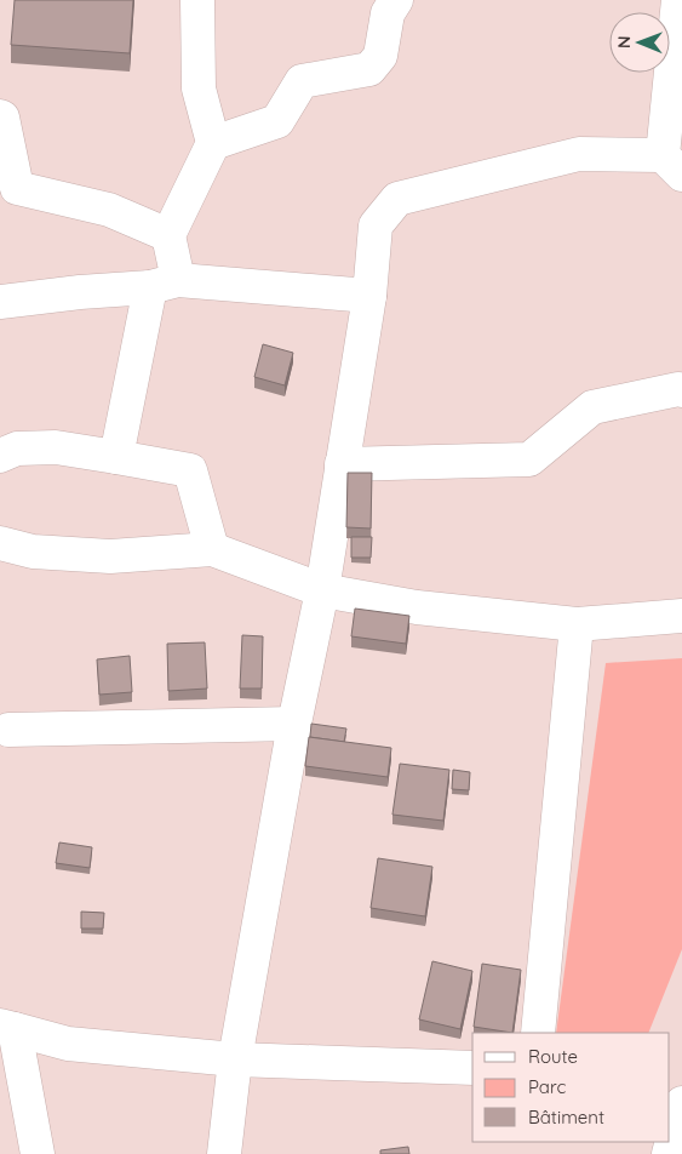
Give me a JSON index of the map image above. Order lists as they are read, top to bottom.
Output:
{
  "legend": ["Route", "Parc", "Bâtiment"],
  "north": "left"
}
